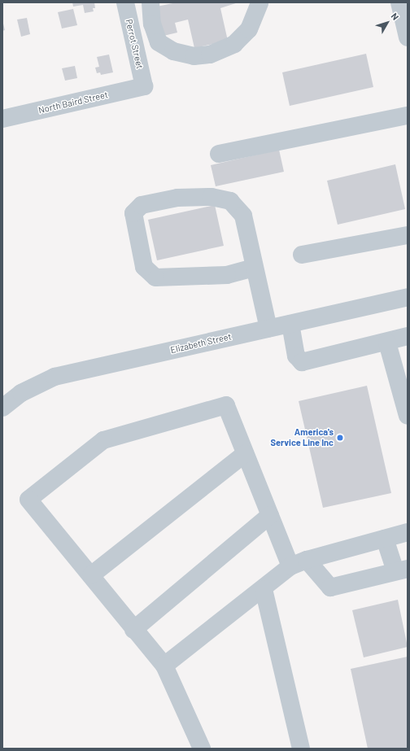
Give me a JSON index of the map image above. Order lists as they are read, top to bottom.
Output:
{
  "streets": {
    "street": ["Perrot Street", "North Baird Street", "Elizabeth Street"]
  },
  "crossings": [
    ["Perrot Street", "North Baird Street"]
  ],
  "places": ["America's Service Line Inc"],
  "north": "top right"
}
